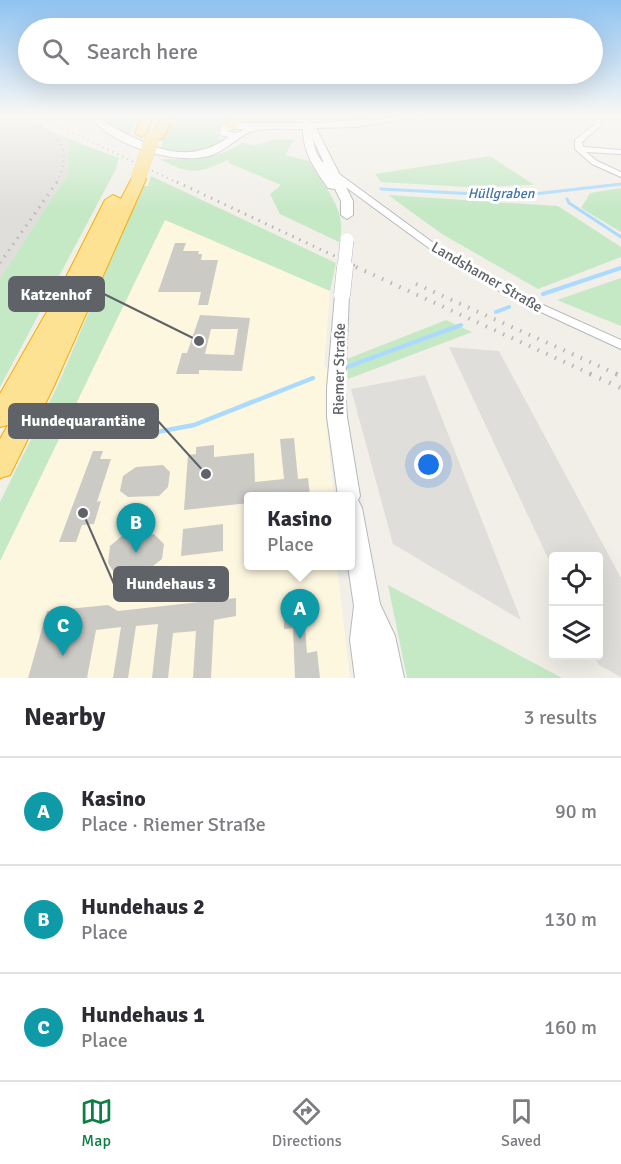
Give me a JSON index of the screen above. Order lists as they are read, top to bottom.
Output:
{
  "streets": {
    "street": ["Landshamer Straße", "Riemer Straße"]
  },
  "water": ["Hüllgraben"],
  "places": ["Katzenhof", "Hundequarantäne", "Hundehaus 3"],
  "page": {
    "search": "Search here",
    "popup": ["Kasino", "Place"],
    "pins": ["B", "A", "C"],
    "heading": ["Nearby", "3 results"],
    "list": [
      {
        "mark": "A",
        "name": "Kasino",
        "note": "Place · Riemer Straße",
        "value": "90 m"
      },
      {
        "mark": "B",
        "name": "Hundehaus 2",
        "note": "Place",
        "value": "130 m"
      },
      {
        "mark": "C",
        "name": "Hundehaus 1",
        "note": "Place",
        "value": "160 m"
      }
    ],
    "nav": ["Map", "Directions", "Saved"]
  }
}
